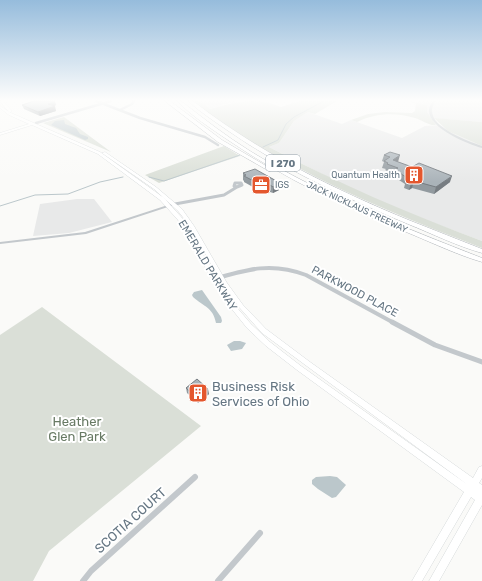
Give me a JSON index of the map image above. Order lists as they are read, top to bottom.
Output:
{
  "streets": {
    "highway": ["I 270", "JACK NICKLAUS FREEWAY"],
    "main road": ["EMERALD PARKWAY"],
    "street": ["PARKWOOD PLACE", "SCOTIA COURT"]
  },
  "crossings": [
    ["EMERALD PARKWAY", "PARKWOOD PLACE"]
  ],
  "parks": ["Heather Glen Park"],
  "places": {
    "building": ["Quantum Health", "Business Risk Services of Ohio"],
    "office": ["IGS"]
  }
}
